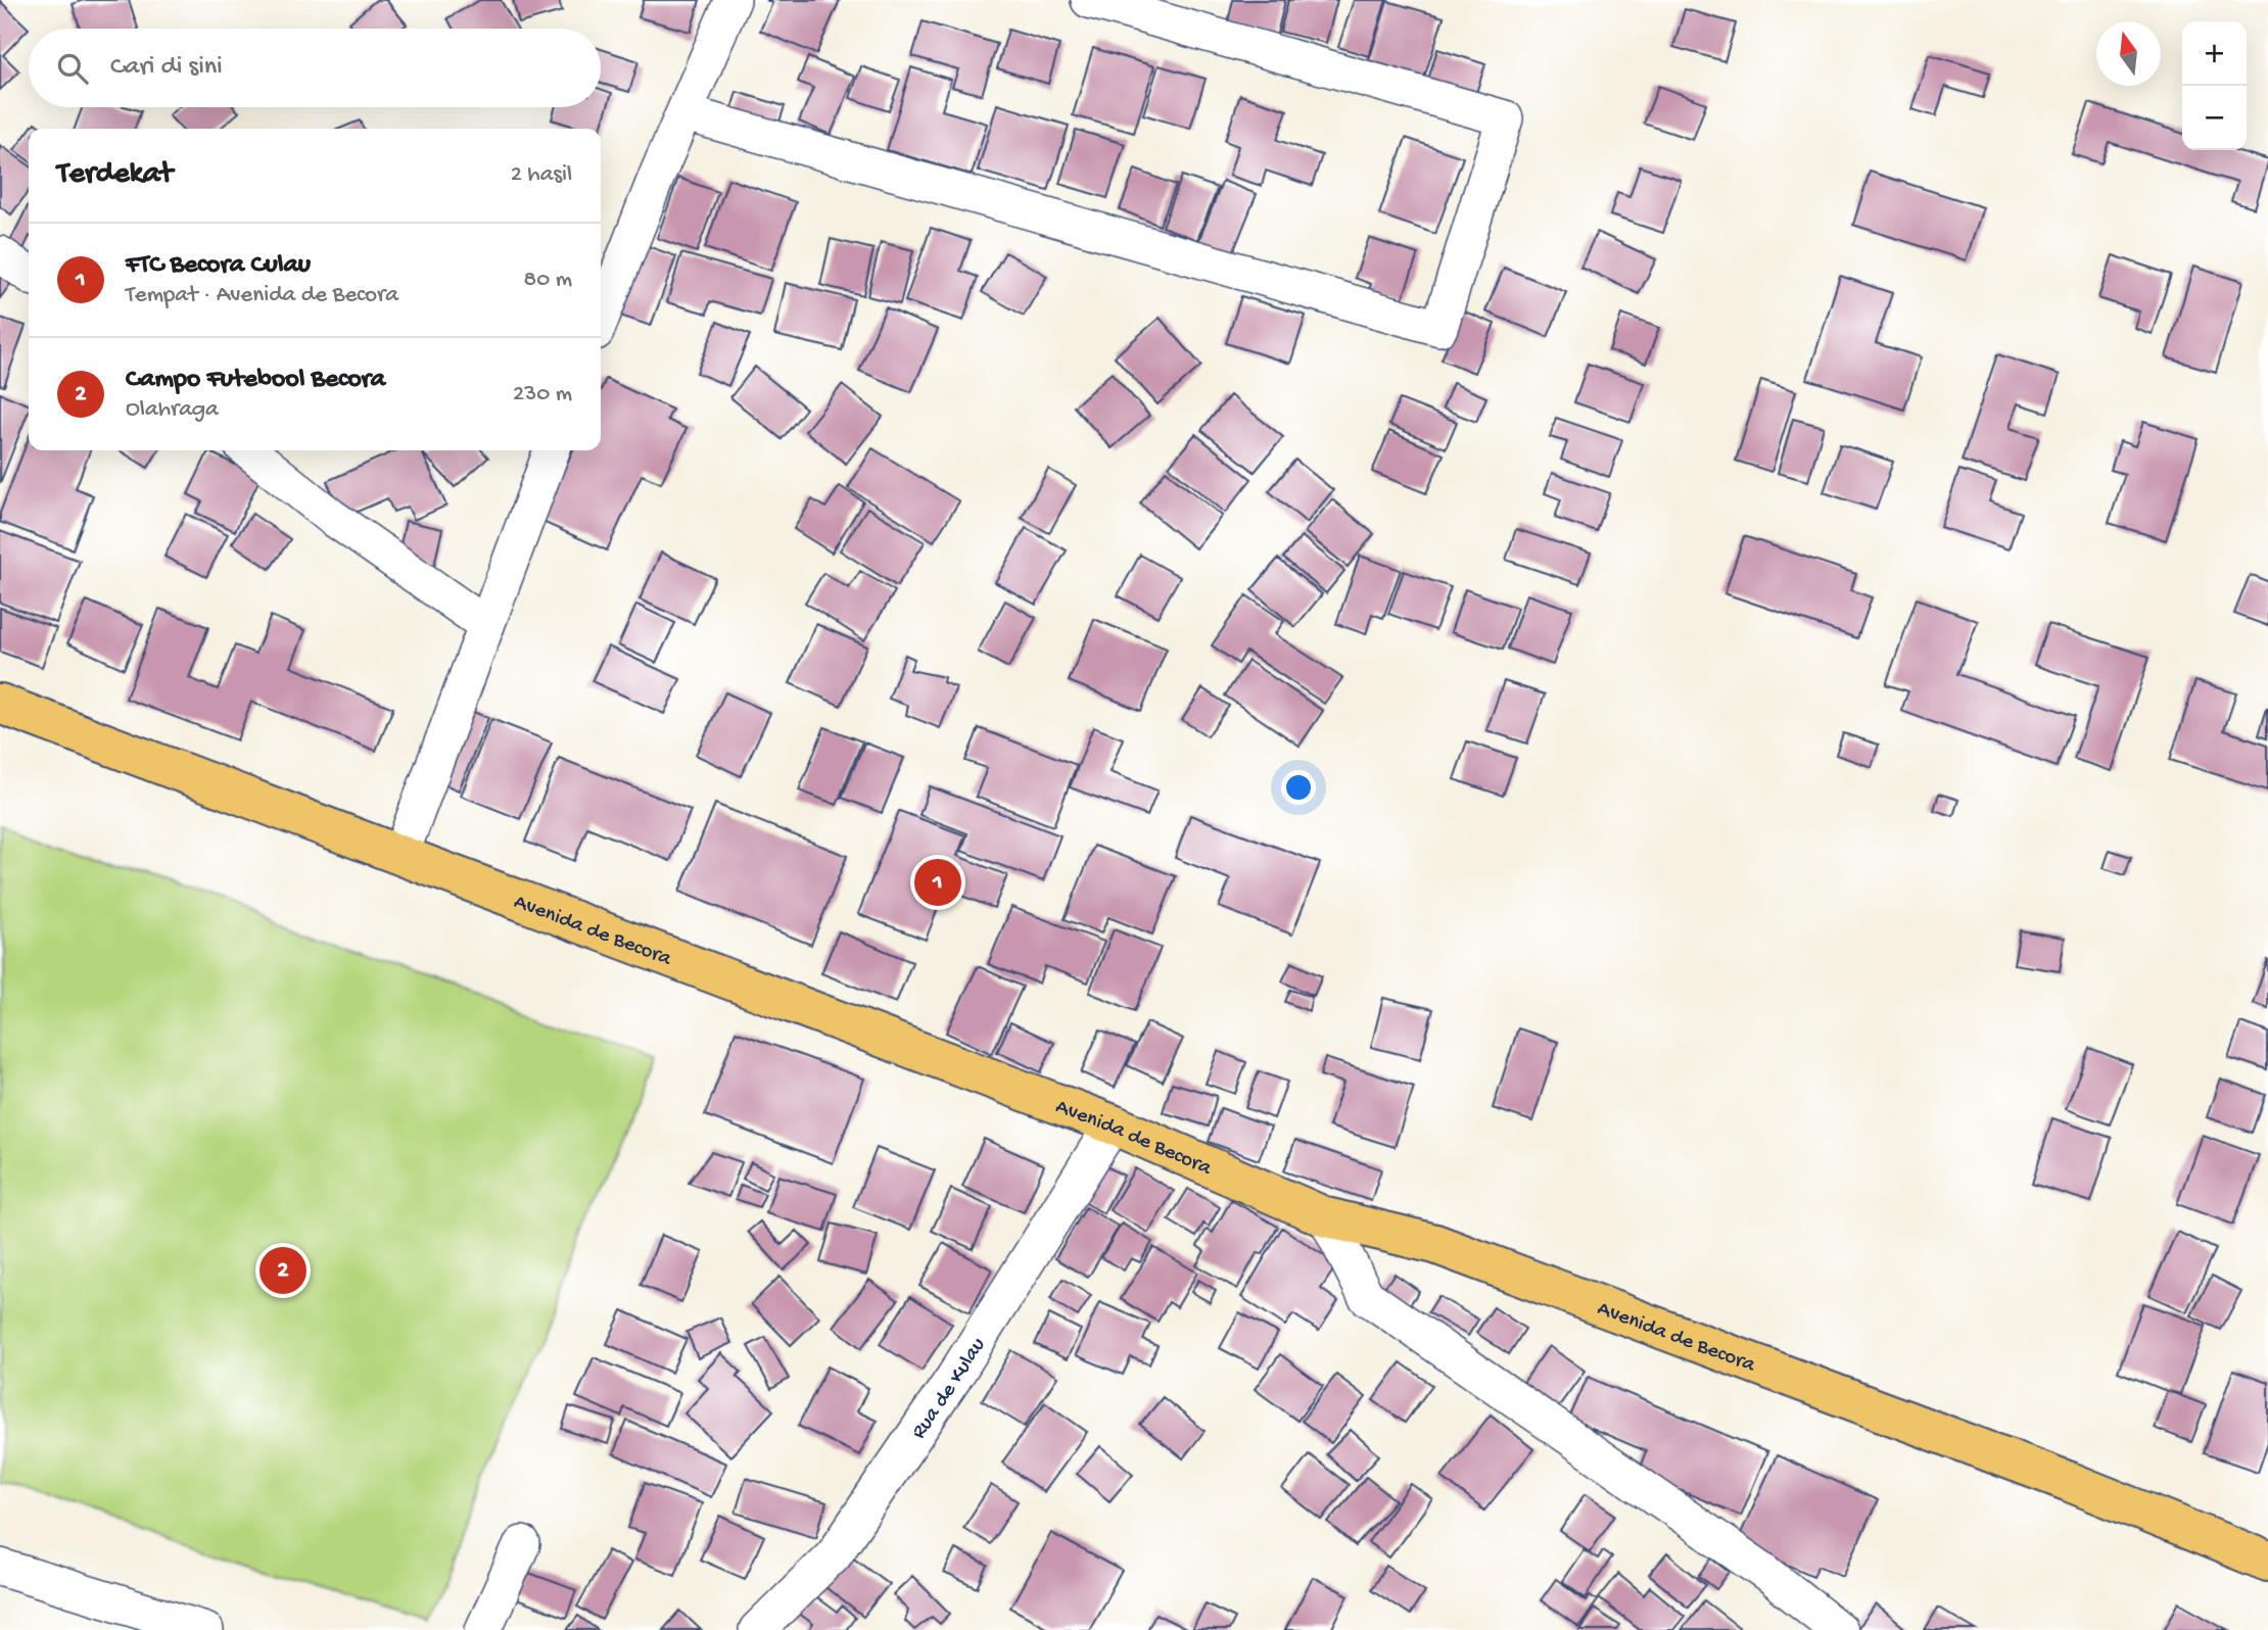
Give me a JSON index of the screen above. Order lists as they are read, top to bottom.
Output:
{
  "streets": {
    "main road": ["Avenida de Becora"],
    "street": ["Rua de Kulau"]
  },
  "crossings": [
    ["Avenida de Becora", "Rua de Kulau"]
  ],
  "north": "top",
  "page": {
    "map_buttons": ["+", "−"],
    "search": "Cari di sini",
    "heading": ["Terdekat", "2 hasil"],
    "list": [
      {
        "mark": "1",
        "name": "FTC Becora Culau",
        "note": "Tempat · Avenida de Becora",
        "value": "80 m"
      },
      {
        "mark": "2",
        "name": "Campo Futebool Becora",
        "note": "Olahraga",
        "value": "230 m"
      }
    ],
    "pins": ["1", "2"]
  }
}
